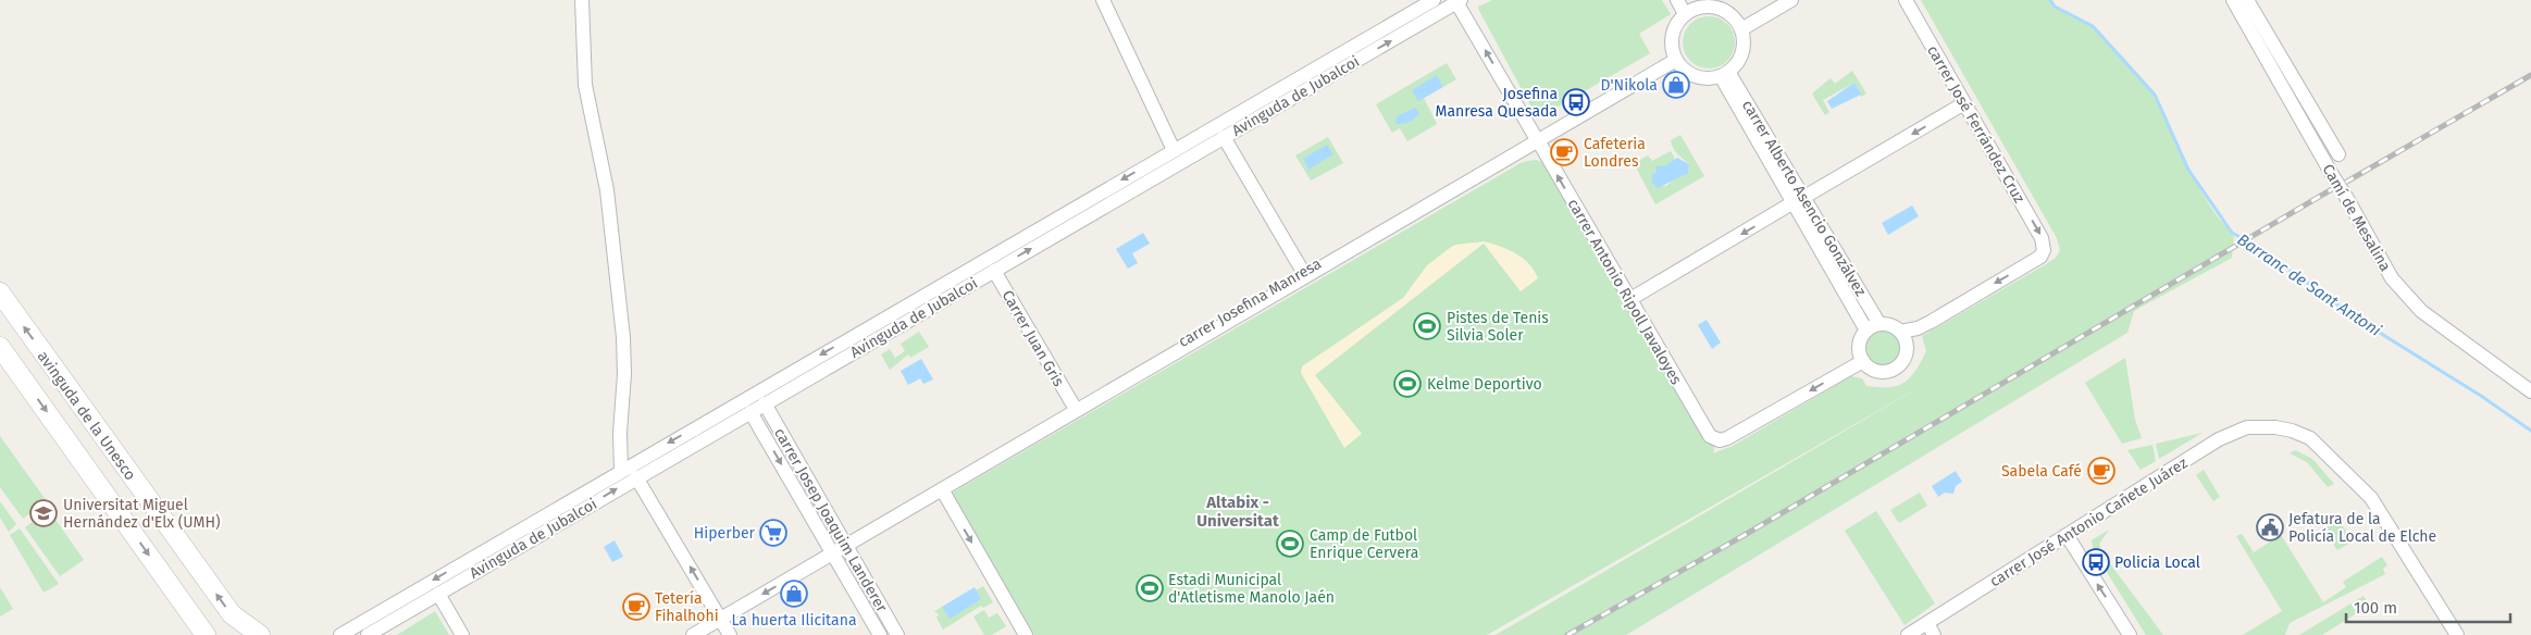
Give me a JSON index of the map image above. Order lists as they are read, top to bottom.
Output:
{
  "streets": {
    "main road": ["avinguda de la Unesco"],
    "street": [
      "Avinguda de Jubalcoi",
      "carrer José Ferrández Cruz",
      "carrer Alberto Asencio Gonzálvez",
      "Camí de Mesalina",
      "carrer Antonio Ripoll Javaloyes",
      "carrer Josefina Manresa",
      "Carrer Juan Gris",
      "carrer Josep Joaquim Landerer",
      "carrer José Antonio Cañete Juárez"
    ]
  },
  "crossings": [
    ["Avinguda de Jubalcoi", "carrer Antonio Ripoll Javaloyes"],
    ["Avinguda de Jubalcoi", "Carrer Juan Gris"],
    ["Avinguda de Jubalcoi", "carrer Josep Joaquim Landerer"],
    ["carrer José Ferrández Cruz", "carrer Alberto Asencio Gonzálvez"],
    ["carrer José Ferrández Cruz", "carrer Antonio Ripoll Javaloyes"],
    ["carrer Alberto Asencio Gonzálvez", "carrer Antonio Ripoll Javaloyes"],
    ["carrer Alberto Asencio Gonzálvez", "carrer Josefina Manresa"],
    ["carrer Antonio Ripoll Javaloyes", "carrer Josefina Manresa"],
    ["carrer Josefina Manresa", "Carrer Juan Gris"],
    ["carrer Josefina Manresa", "carrer Josep Joaquim Landerer"]
  ],
  "one_way": ["carrer Antonio Ripoll Javaloyes"],
  "districts": ["Altabix - Universitat"],
  "water": ["Barranc de Sant Antoni"],
  "places": {
    "shop": ["D'Nikola", "La huerta Ilicitana"],
    "bus stop": ["Josefina Manresa Quesada", "Policia Local"],
    "cafe": ["Cafeteria Londres", "Sabela Café", "Tetería Fihalhohi"],
    "sports": [
      "Pistes de Tenis Silvia Soler",
      "Kelme Deportivo",
      "Camp de Futbol Enrique Cervera",
      "Estadi Municipal d'Atletisme Manolo Jaén"
    ],
    "school or university": ["Universitat Miguel Hernández d'Elx (UMH)"],
    "public building": ["Jefatura de la Policía Local de Elche"],
    "supermarket": ["Hiperber"]
  },
  "scale_bar": "100 m"
}
